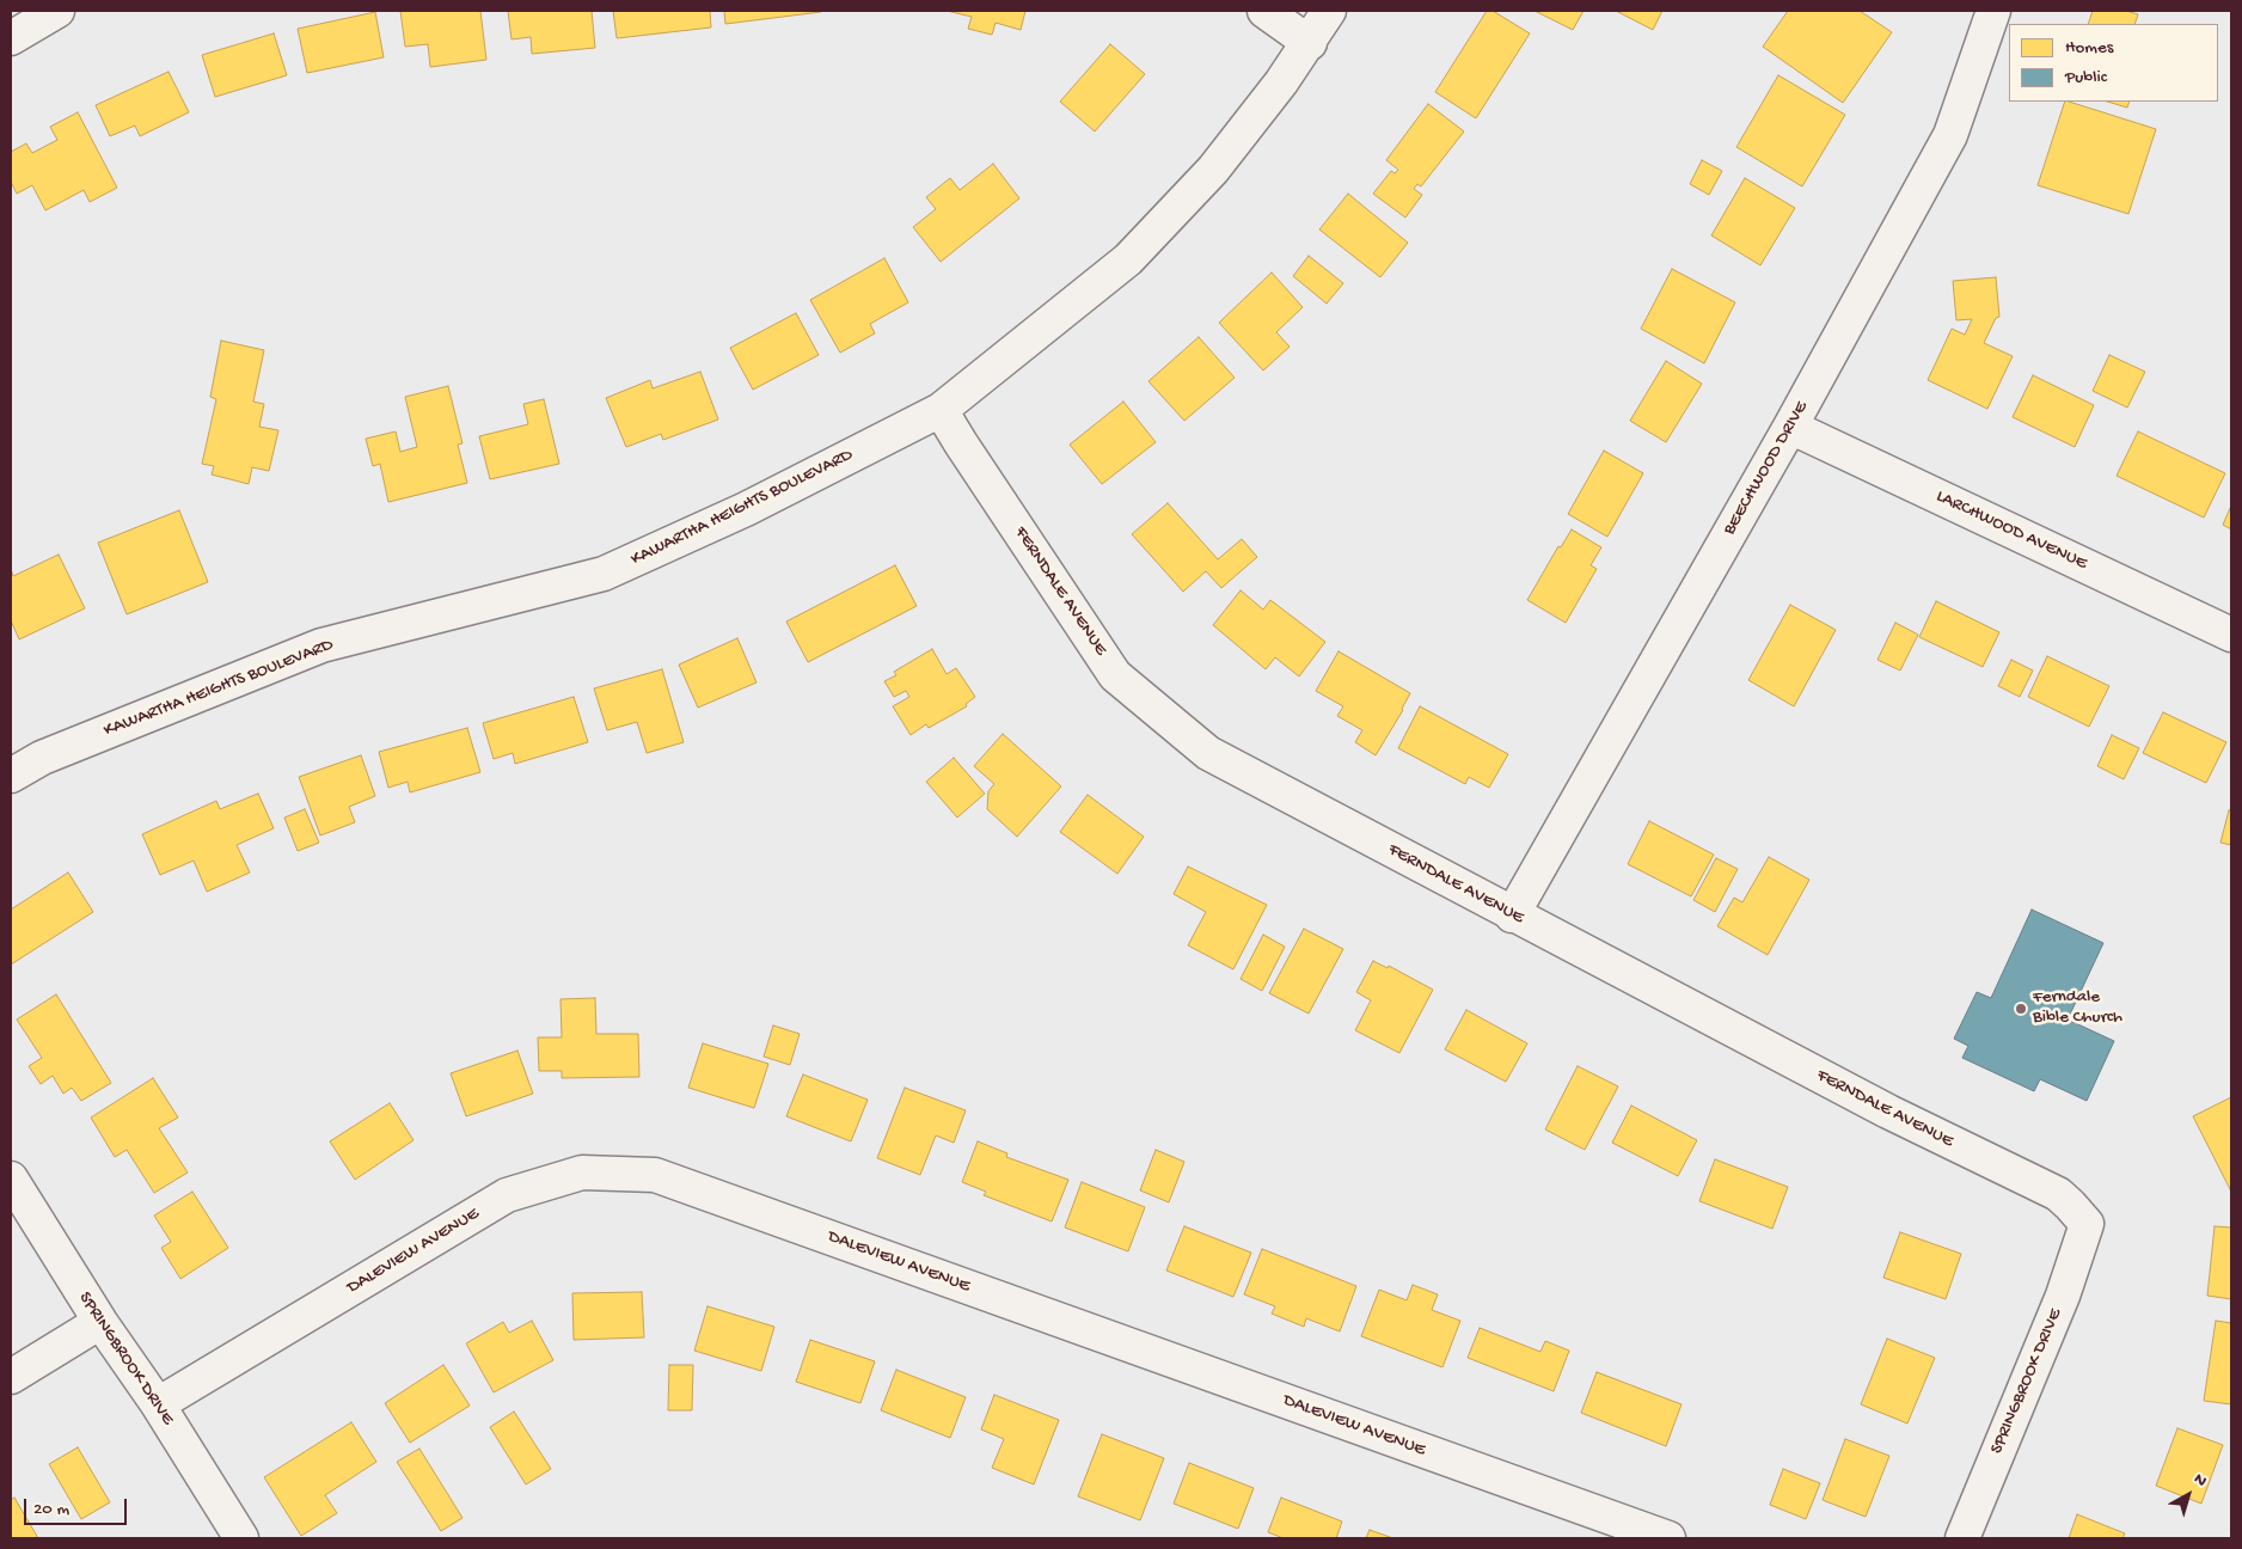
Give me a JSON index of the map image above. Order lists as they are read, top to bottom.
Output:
{
  "streets": {
    "street": [
      "BEECHWOOD DRIVE",
      "KAWARTHA HEIGHTS BOULEVARD",
      "LARCHWOOD AVENUE",
      "FERNDALE AVENUE",
      "DALEVIEW AVENUE",
      "SPRINGBROOK DRIVE"
    ]
  },
  "crossings": [
    ["BEECHWOOD DRIVE", "LARCHWOOD AVENUE"],
    ["BEECHWOOD DRIVE", "FERNDALE AVENUE"],
    ["KAWARTHA HEIGHTS BOULEVARD", "FERNDALE AVENUE"],
    ["FERNDALE AVENUE", "SPRINGBROOK DRIVE"],
    ["DALEVIEW AVENUE", "SPRINGBROOK DRIVE"]
  ],
  "places": ["Ferndale Bible Church"],
  "legend": ["Homes", "Public"],
  "scale_bar": "20 m",
  "north": "top right"
}
